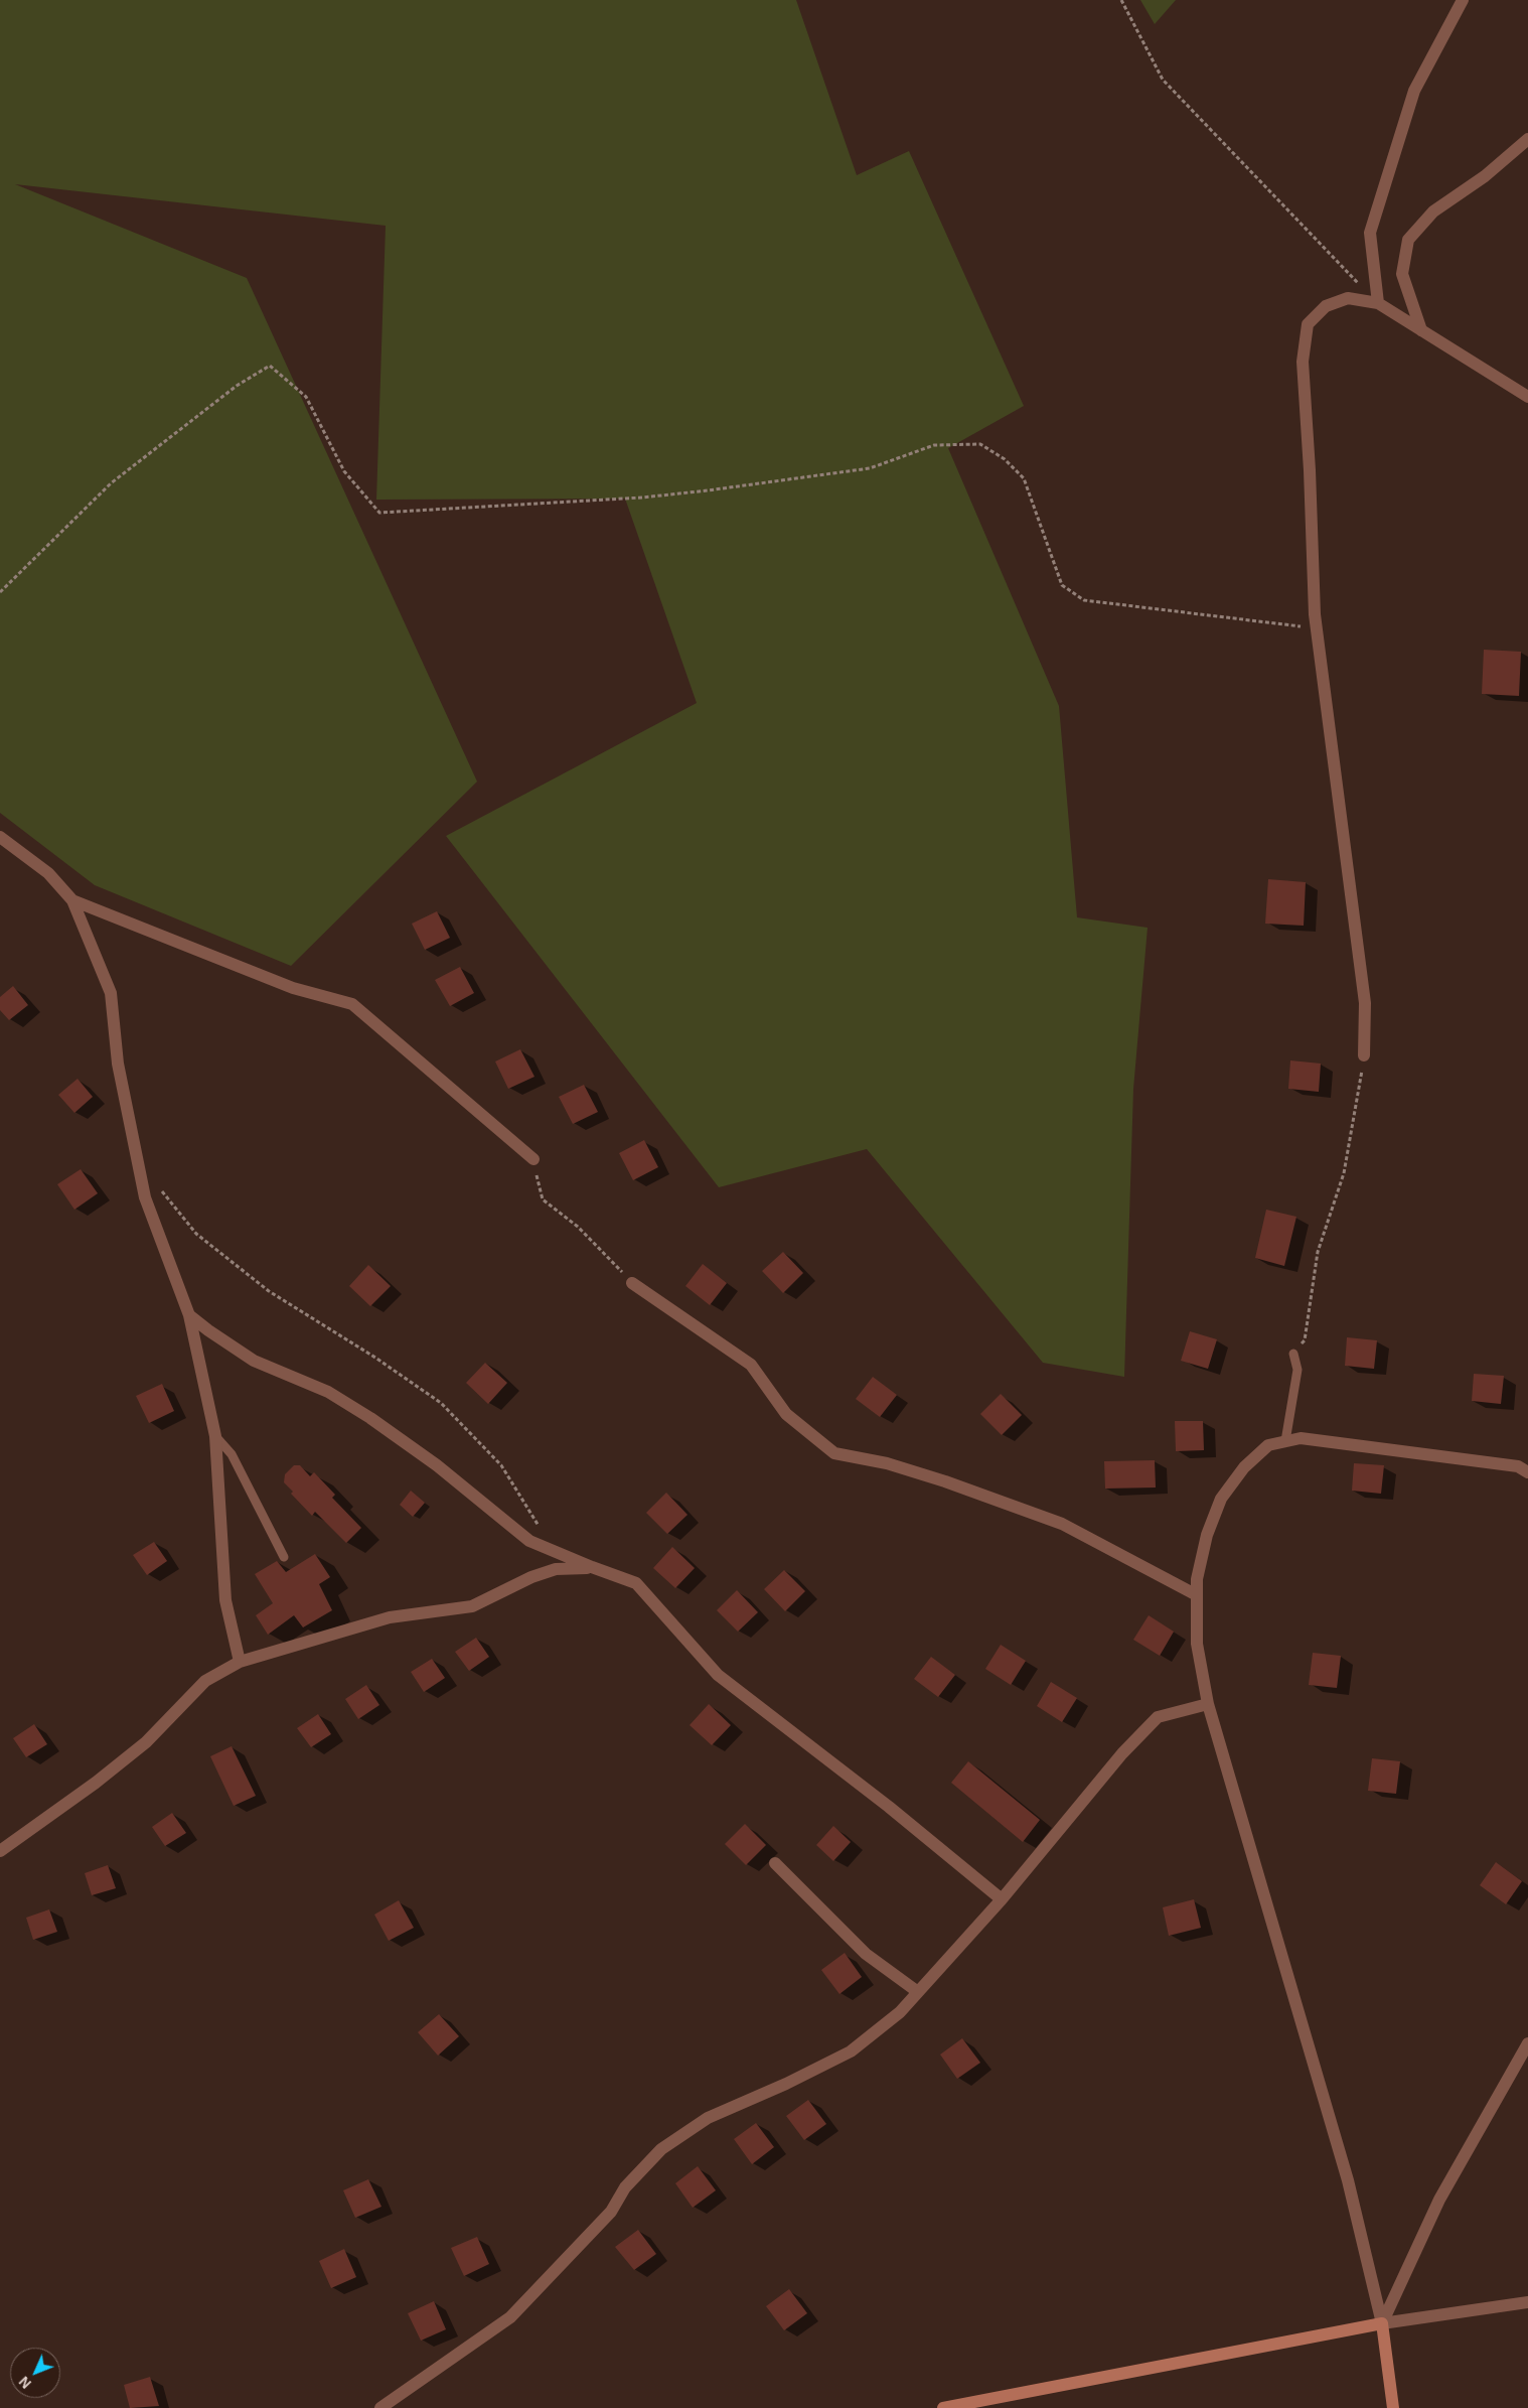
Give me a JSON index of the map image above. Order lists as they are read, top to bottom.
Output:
{
  "north": "bottom left"
}
